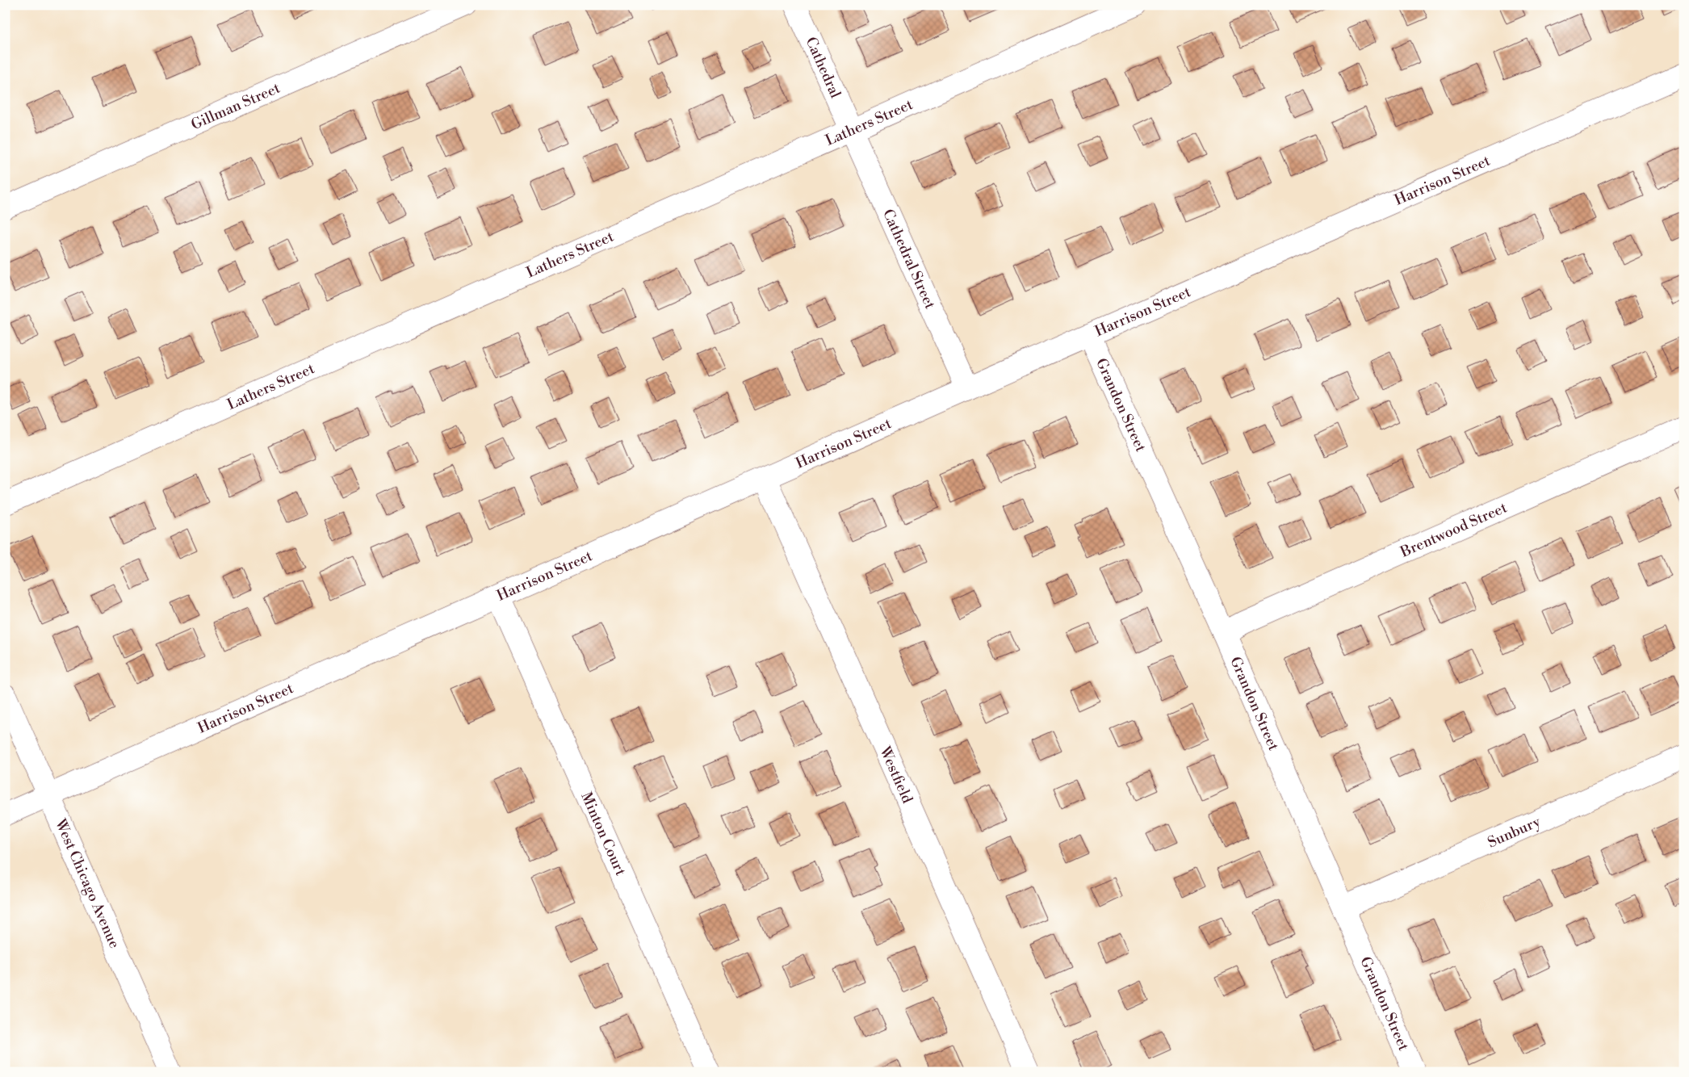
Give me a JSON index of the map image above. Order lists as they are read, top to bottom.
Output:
{
  "streets": {
    "street": [
      "Cathedral",
      "Gillman Street",
      "Lathers Street",
      "Harrison Street",
      "Cathedral Street",
      "Grandon Street",
      "Brentwood Street",
      "Westfield",
      "Sunbury",
      "Minton Court",
      "West Chicago Avenue"
    ]
  },
  "crossings": [
    ["Cathedral", "Lathers Street"],
    ["Cathedral", "Cathedral Street"],
    ["Lathers Street", "Cathedral Street"],
    ["Harrison Street", "Cathedral Street"],
    ["Harrison Street", "Grandon Street"],
    ["Harrison Street", "Westfield"],
    ["Harrison Street", "Minton Court"],
    ["Harrison Street", "West Chicago Avenue"],
    ["Grandon Street", "Brentwood Street"],
    ["Grandon Street", "Sunbury"]
  ]
}
